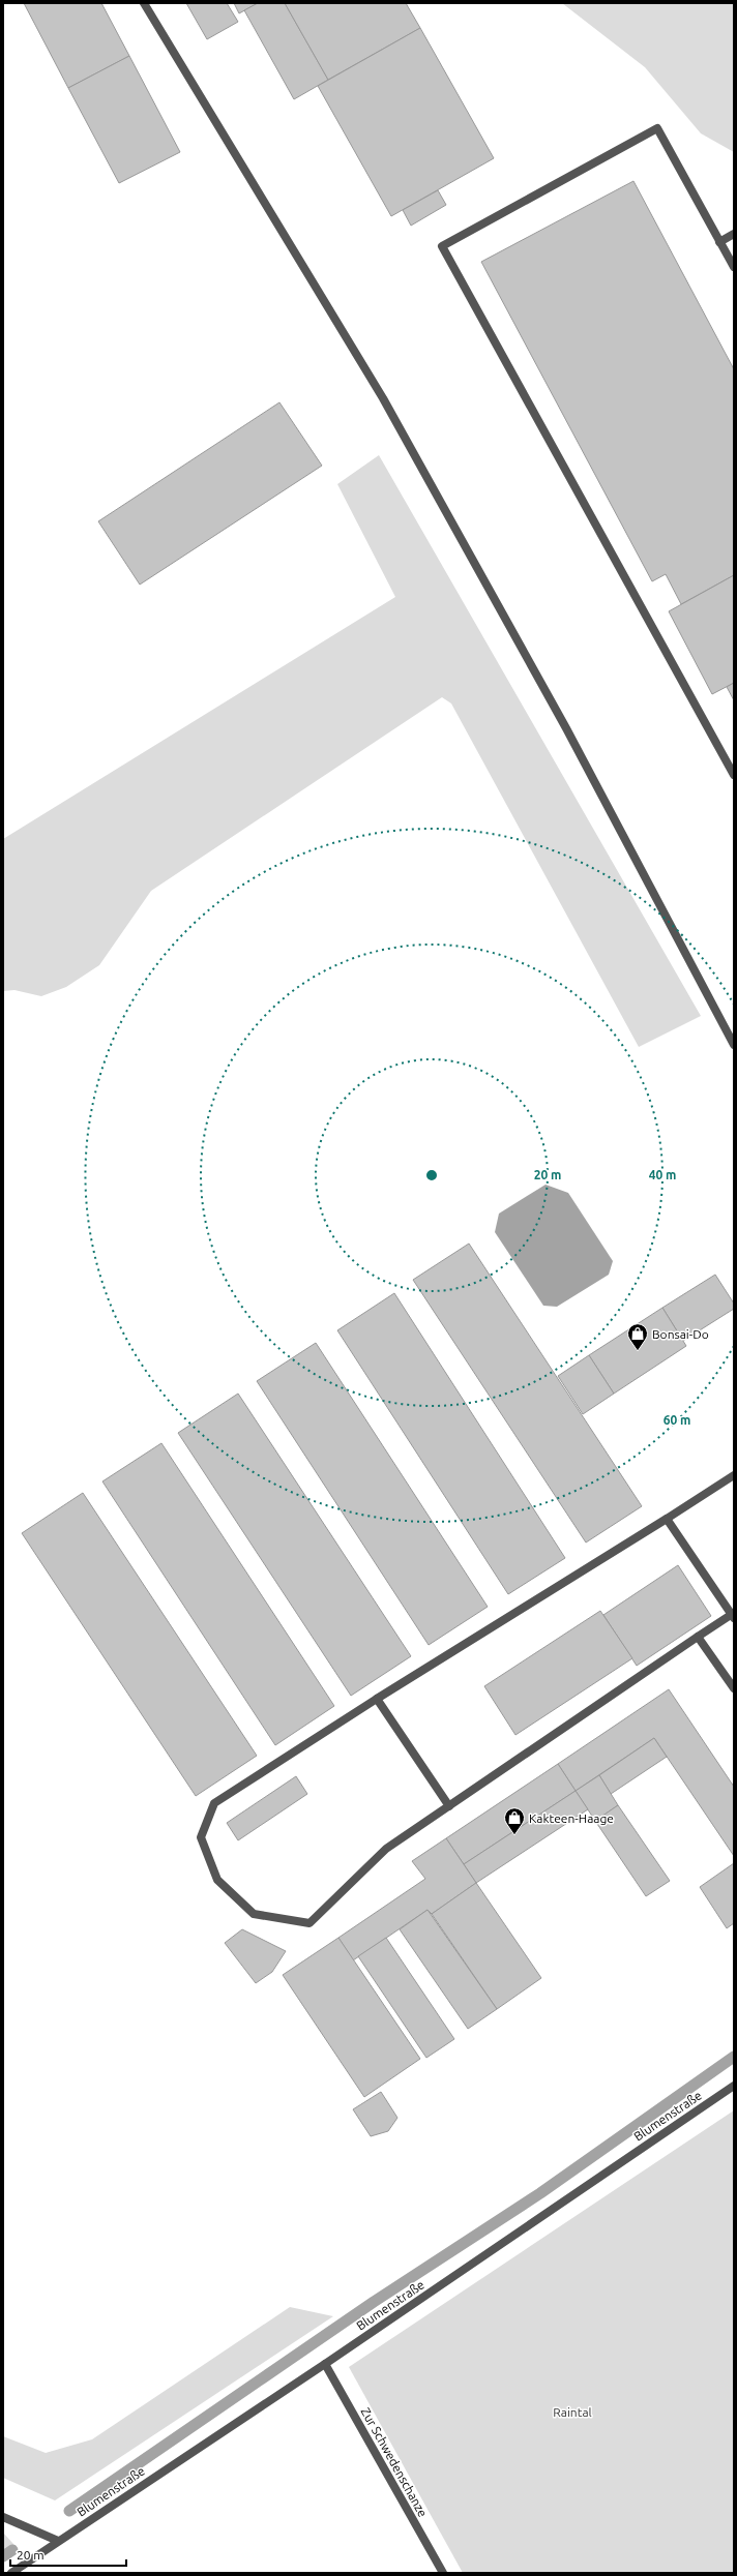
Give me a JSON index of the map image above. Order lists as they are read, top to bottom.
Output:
{
  "streets": {
    "street": ["Blumenstraße", "Zur Schwedenschanze"]
  },
  "crossings": [
    ["Blumenstraße", "Zur Schwedenschanze"]
  ],
  "parks": ["Raintal"],
  "places": {
    "shop": ["Bonsai-Do", "Kakteen-Haage"]
  },
  "scale_bar": "20 m",
  "rings": ["20 m", "40 m", "60 m"]
}
